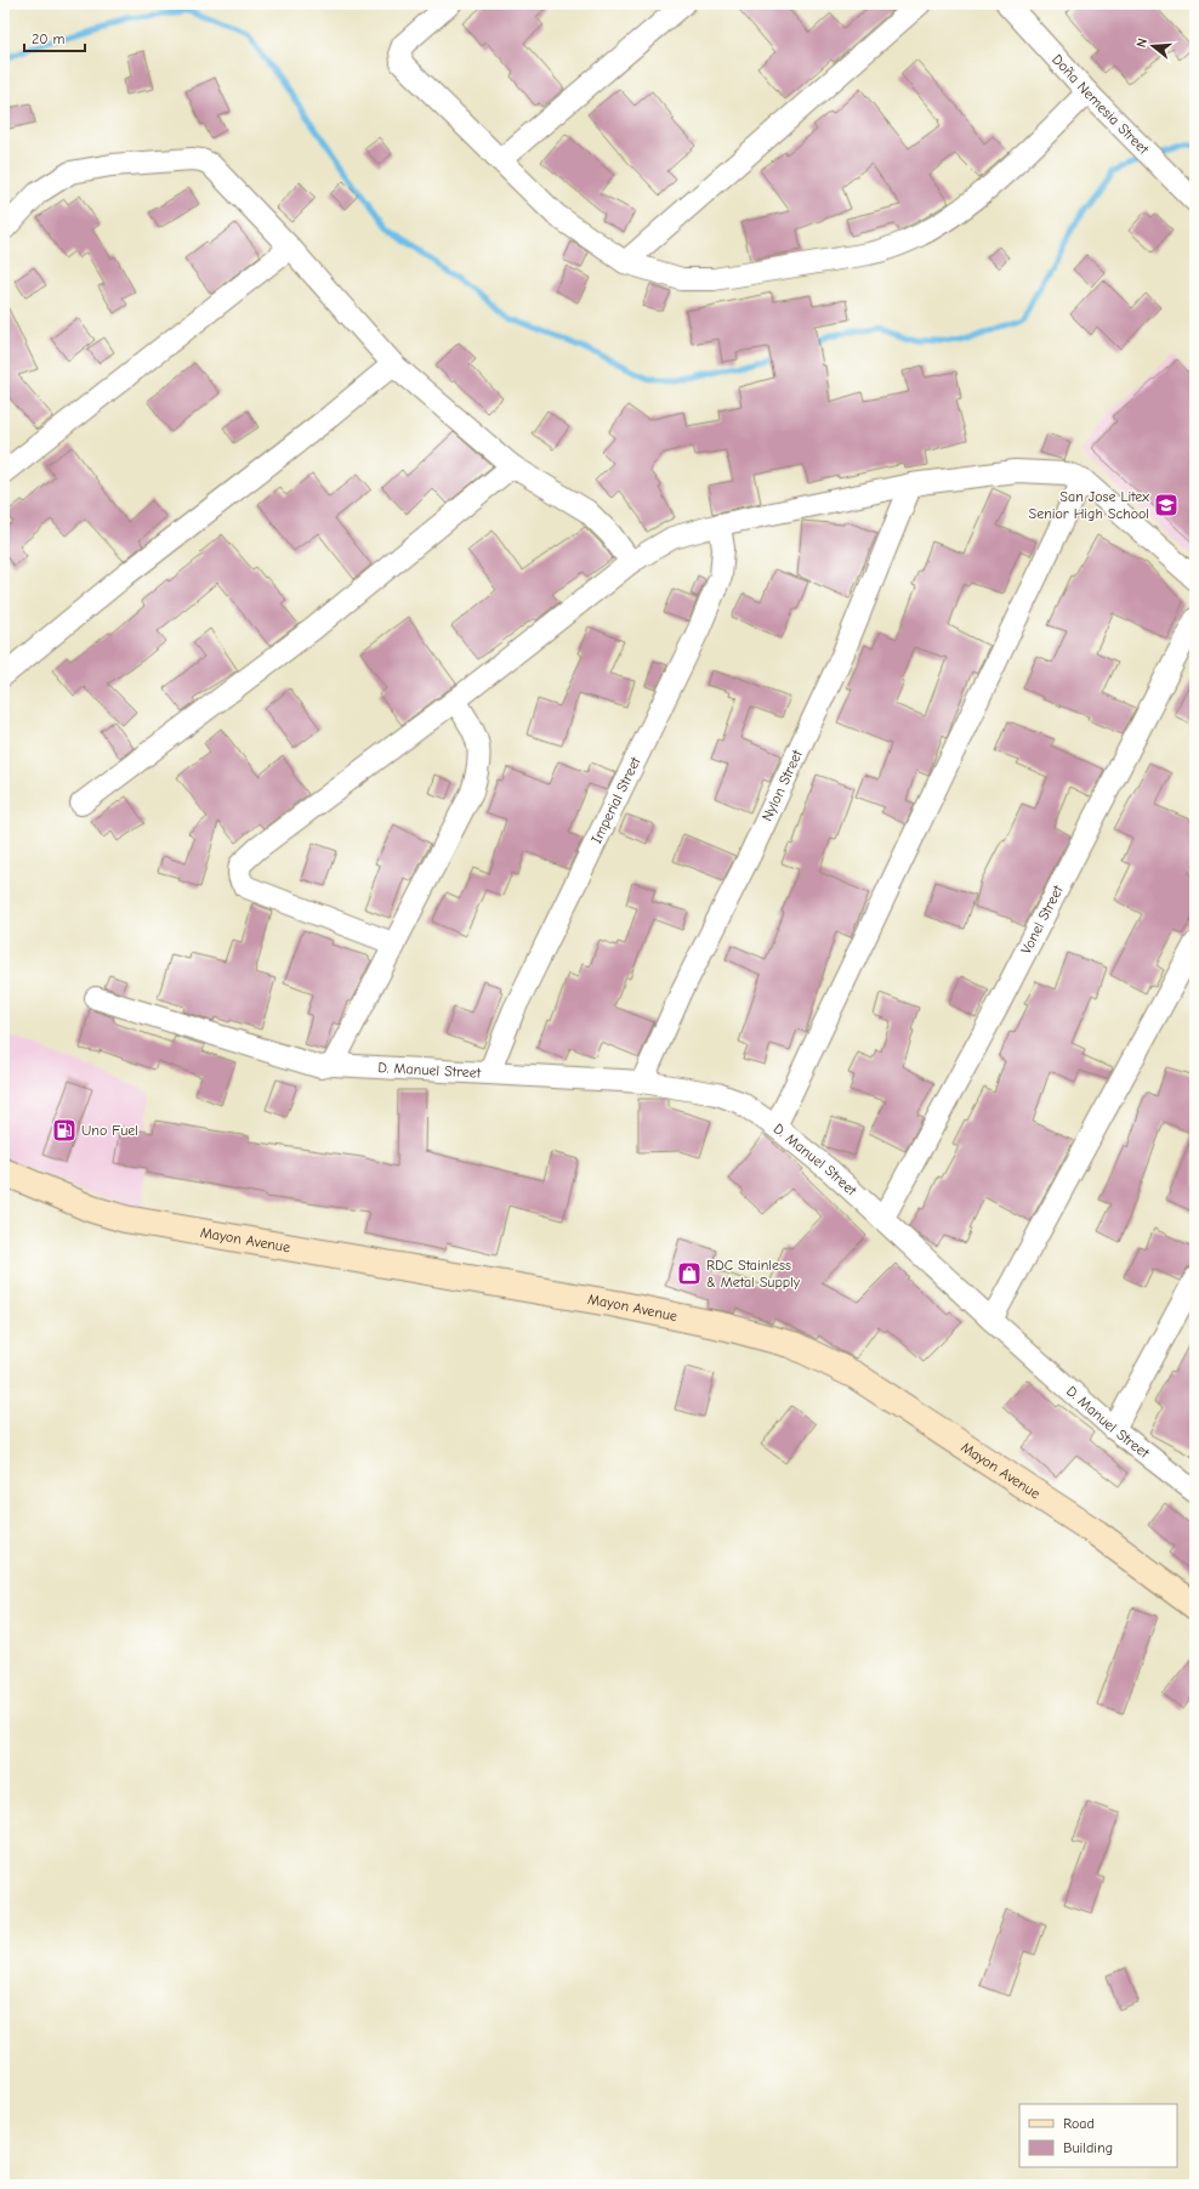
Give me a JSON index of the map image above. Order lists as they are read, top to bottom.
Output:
{
  "streets": {
    "main road": ["Mayon Avenue"],
    "street": [
      "Doña Nemesia Street",
      "Nylon Street",
      "Imperial Street",
      "Vonel Street",
      "D. Manuel Street"
    ]
  },
  "crossings": [
    ["Nylon Street", "D. Manuel Street"],
    ["Imperial Street", "D. Manuel Street"],
    ["Vonel Street", "D. Manuel Street"]
  ],
  "places": {
    "school or university": ["San Jose Litex Senior High School"],
    "fuel station": ["Uno Fuel"],
    "shop": ["RDC Stainless & Metal Supply"]
  },
  "legend": ["Road", "Building"],
  "scale_bar": "20 m",
  "north": "left"
}
